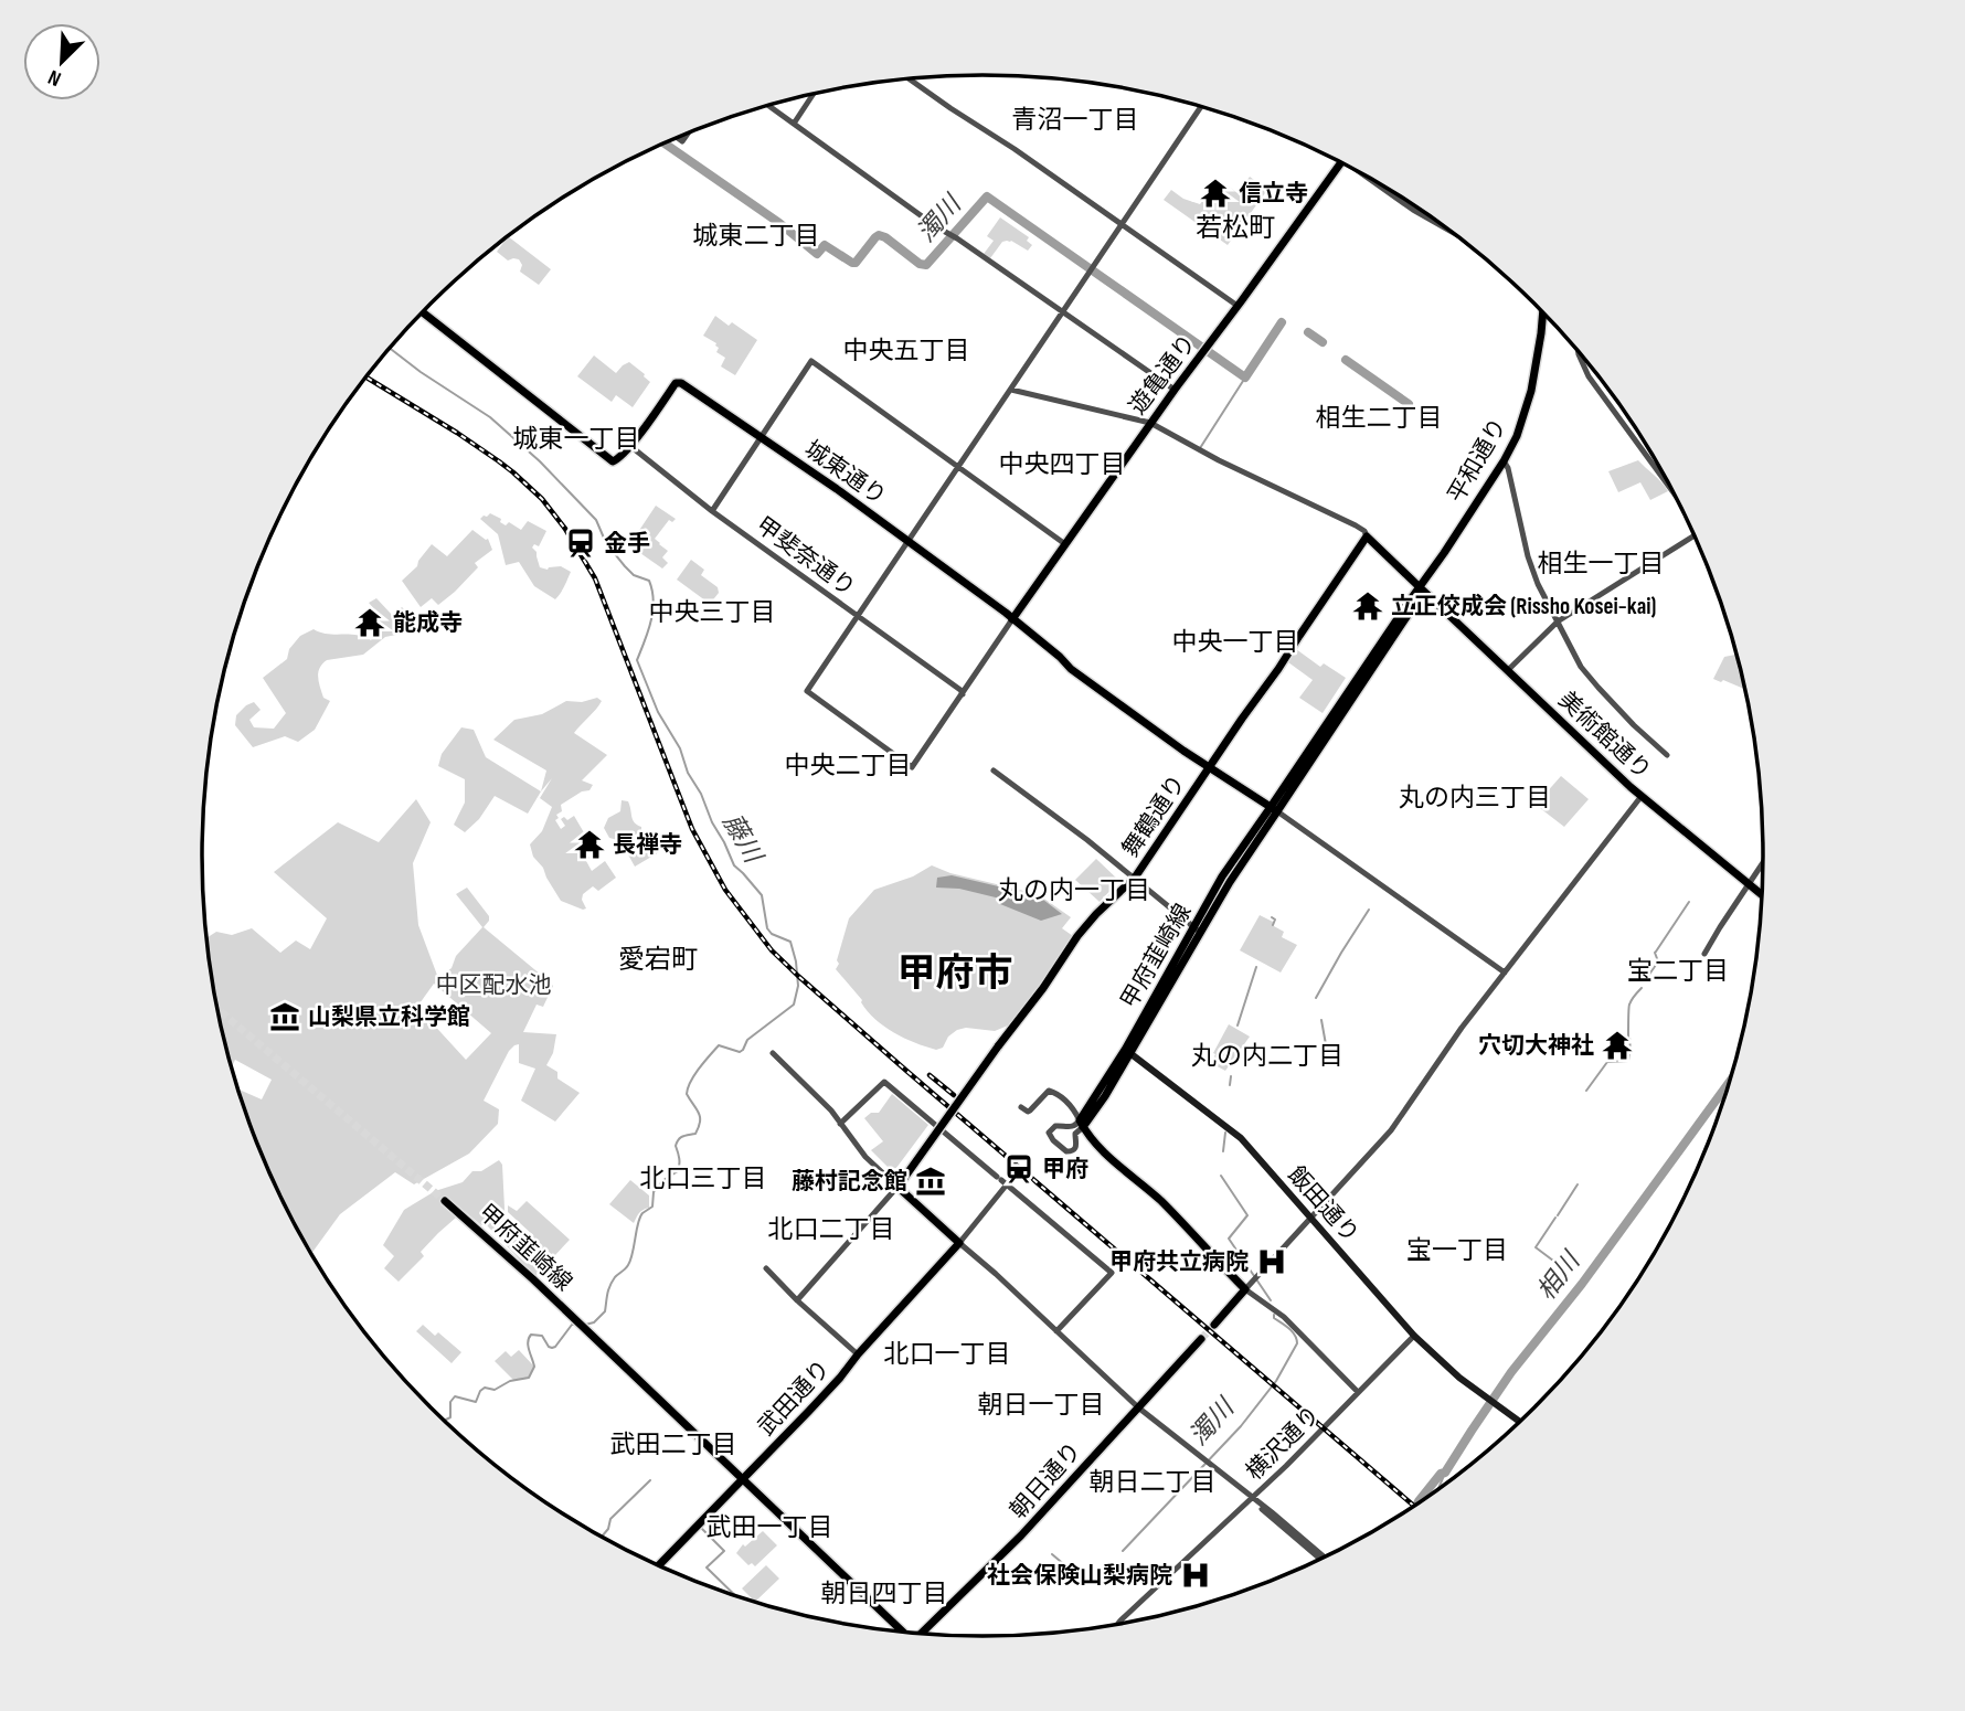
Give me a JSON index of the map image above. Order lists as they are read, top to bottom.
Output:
{
  "streets": {
    "main road": [
      "遊亀通り",
      "平和通り",
      "城東通り",
      "美術館通り",
      "舞鶴通り",
      "甲府韮崎線",
      "飯田通り",
      "武田通り",
      "朝日通り"
    ],
    "street": ["甲斐奈通り", "横沢通り"]
  },
  "crossings": [
    ["遊亀通り", "城東通り"],
    ["平和通り", "城東通り"],
    ["平和通り", "美術館通り"],
    ["平和通り", "甲府韮崎線"],
    ["城東通り", "甲斐奈通り"],
    ["城東通り", "舞鶴通り"],
    ["城東通り", "甲府韮崎線"],
    ["美術館通り", "舞鶴通り"],
    ["甲府韮崎線", "飯田通り"],
    ["甲府韮崎線", "武田通り"],
    ["飯田通り", "横沢通り"]
  ],
  "districts": [
    "青沼一丁目",
    "若松町",
    "城東二丁目",
    "中央五丁目",
    "相生二丁目",
    "城東一丁目",
    "中央四丁目",
    "相生一丁目",
    "中央三丁目",
    "中央一丁目",
    "中央二丁目",
    "丸の内三丁目",
    "丸の内一丁目",
    "愛宕町",
    "宝二丁目",
    "甲府市",
    "丸の内二丁目",
    "北口三丁目",
    "北口二丁目",
    "宝一丁目",
    "北口一丁目",
    "朝日一丁目",
    "武田二丁目",
    "朝日二丁目",
    "武田一丁目",
    "朝日四丁目"
  ],
  "water": ["濁川", "藤川", "相川"],
  "parks": ["中区配水池"],
  "places": {
    "temple": [
      "信立寺",
      "立正佼成会 (Rissho Kosei-kai)",
      "能成寺",
      "長禅寺",
      "穴切大神社"
    ],
    "station": ["金手", "甲府"],
    "museum": ["山梨県立科学館", "藤村記念館"],
    "hospital": ["甲府共立病院", "社会保険山梨病院"]
  },
  "north": "bottom left"
}
